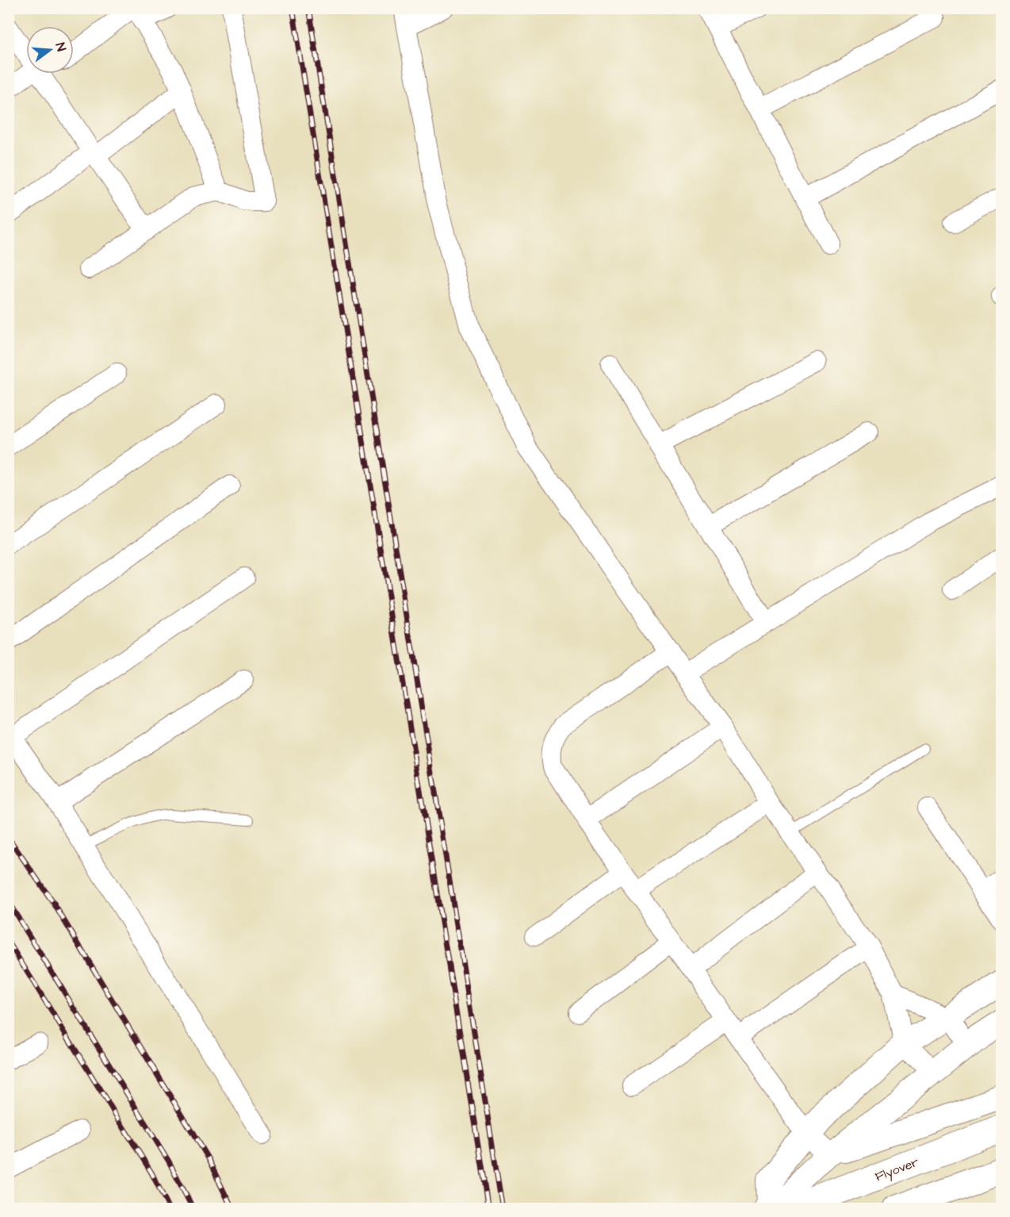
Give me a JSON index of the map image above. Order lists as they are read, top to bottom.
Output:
{
  "streets": {
    "main road": ["Flyover"]
  },
  "north": "right"
}
